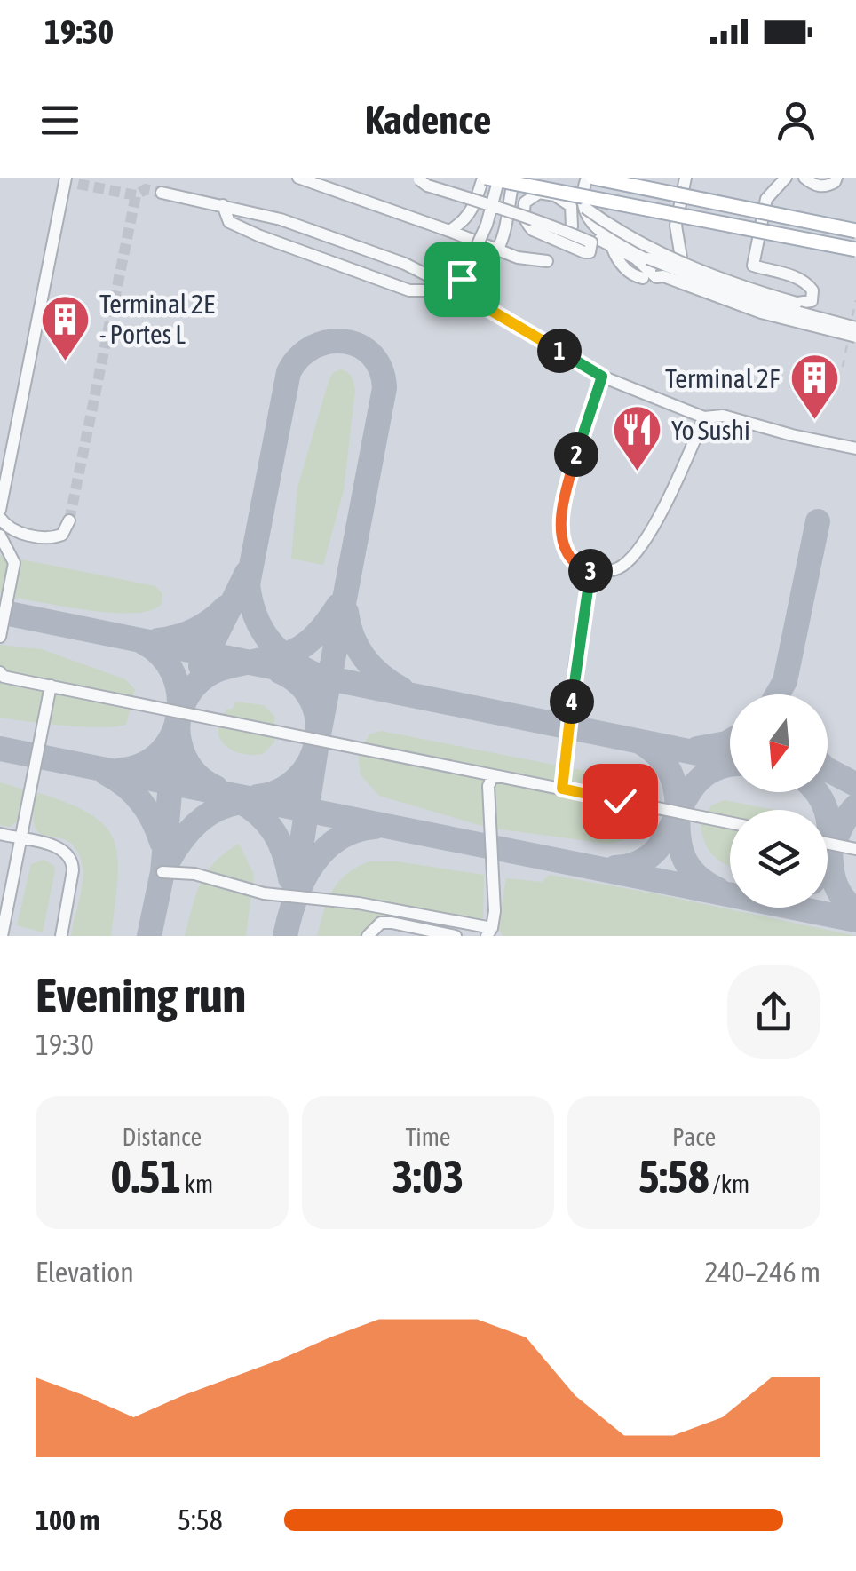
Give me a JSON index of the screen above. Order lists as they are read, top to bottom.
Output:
{
  "places": {
    "building": ["Terminal 2E - Portes L", "Terminal 2F"],
    "restaurant": ["Yo Sushi"]
  },
  "north": "bottom",
  "page": {
    "status": "19:30",
    "header": "Kadence",
    "pins": [
      "1",
      "2",
      "3",
      "4"
    ],
    "heading": ["Evening run", "19:30"],
    "stats": [
      ["Distance", "0.51 km"],
      ["Time", "3:03"],
      ["Pace", "5:58 /km"]
    ],
    "chart": ["Elevation", "240–246 m"],
    "list": [
      {
        "name": "100 m",
        "note": "5:58"
      }
    ]
  }
}
